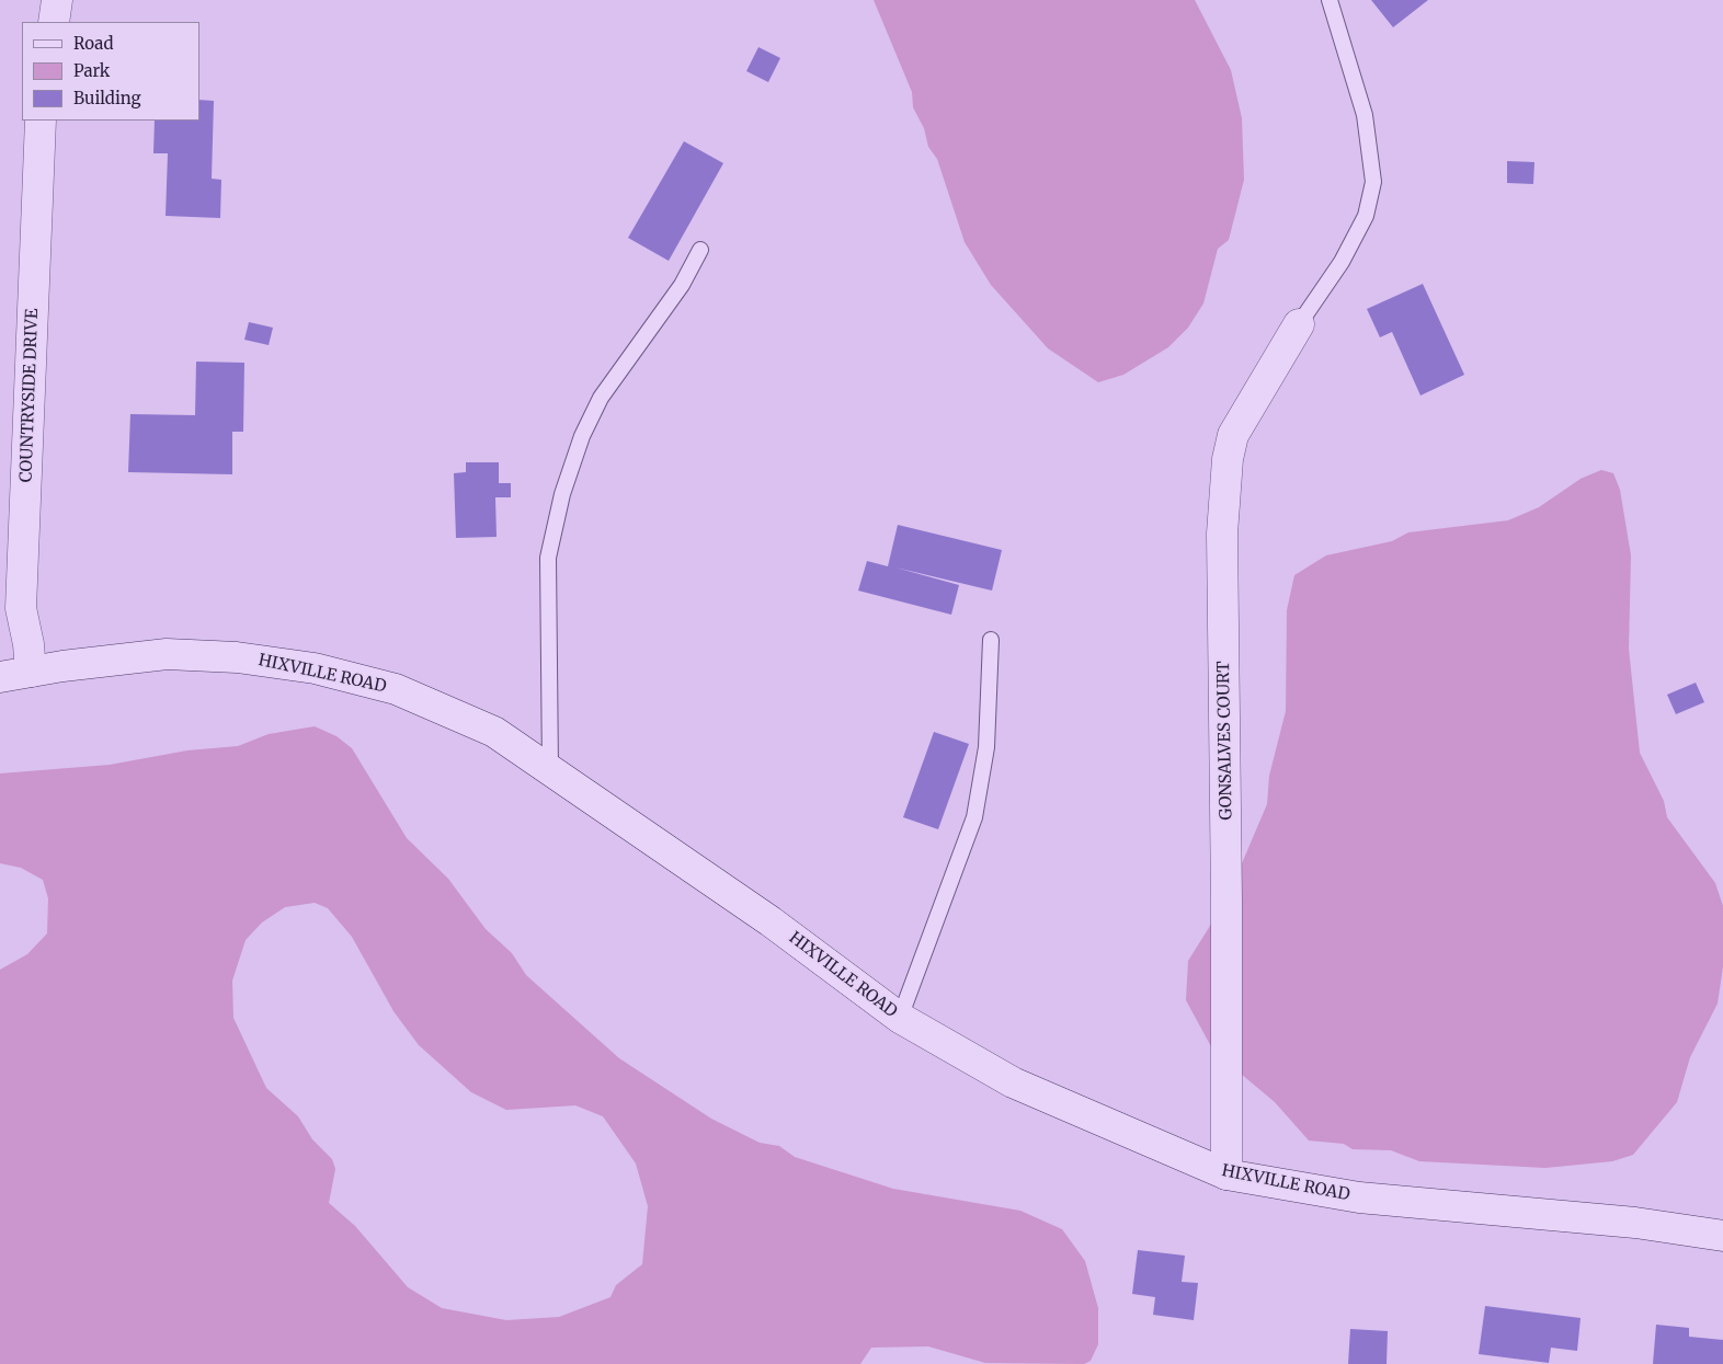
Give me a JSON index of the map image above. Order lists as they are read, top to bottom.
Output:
{
  "streets": {
    "street": ["COUNTRYSIDE DRIVE", "HIXVILLE ROAD", "GONSALVES COURT"]
  },
  "crossings": [
    ["COUNTRYSIDE DRIVE", "HIXVILLE ROAD"],
    ["HIXVILLE ROAD", "GONSALVES COURT"]
  ],
  "legend": ["Road", "Park", "Building"]
}
